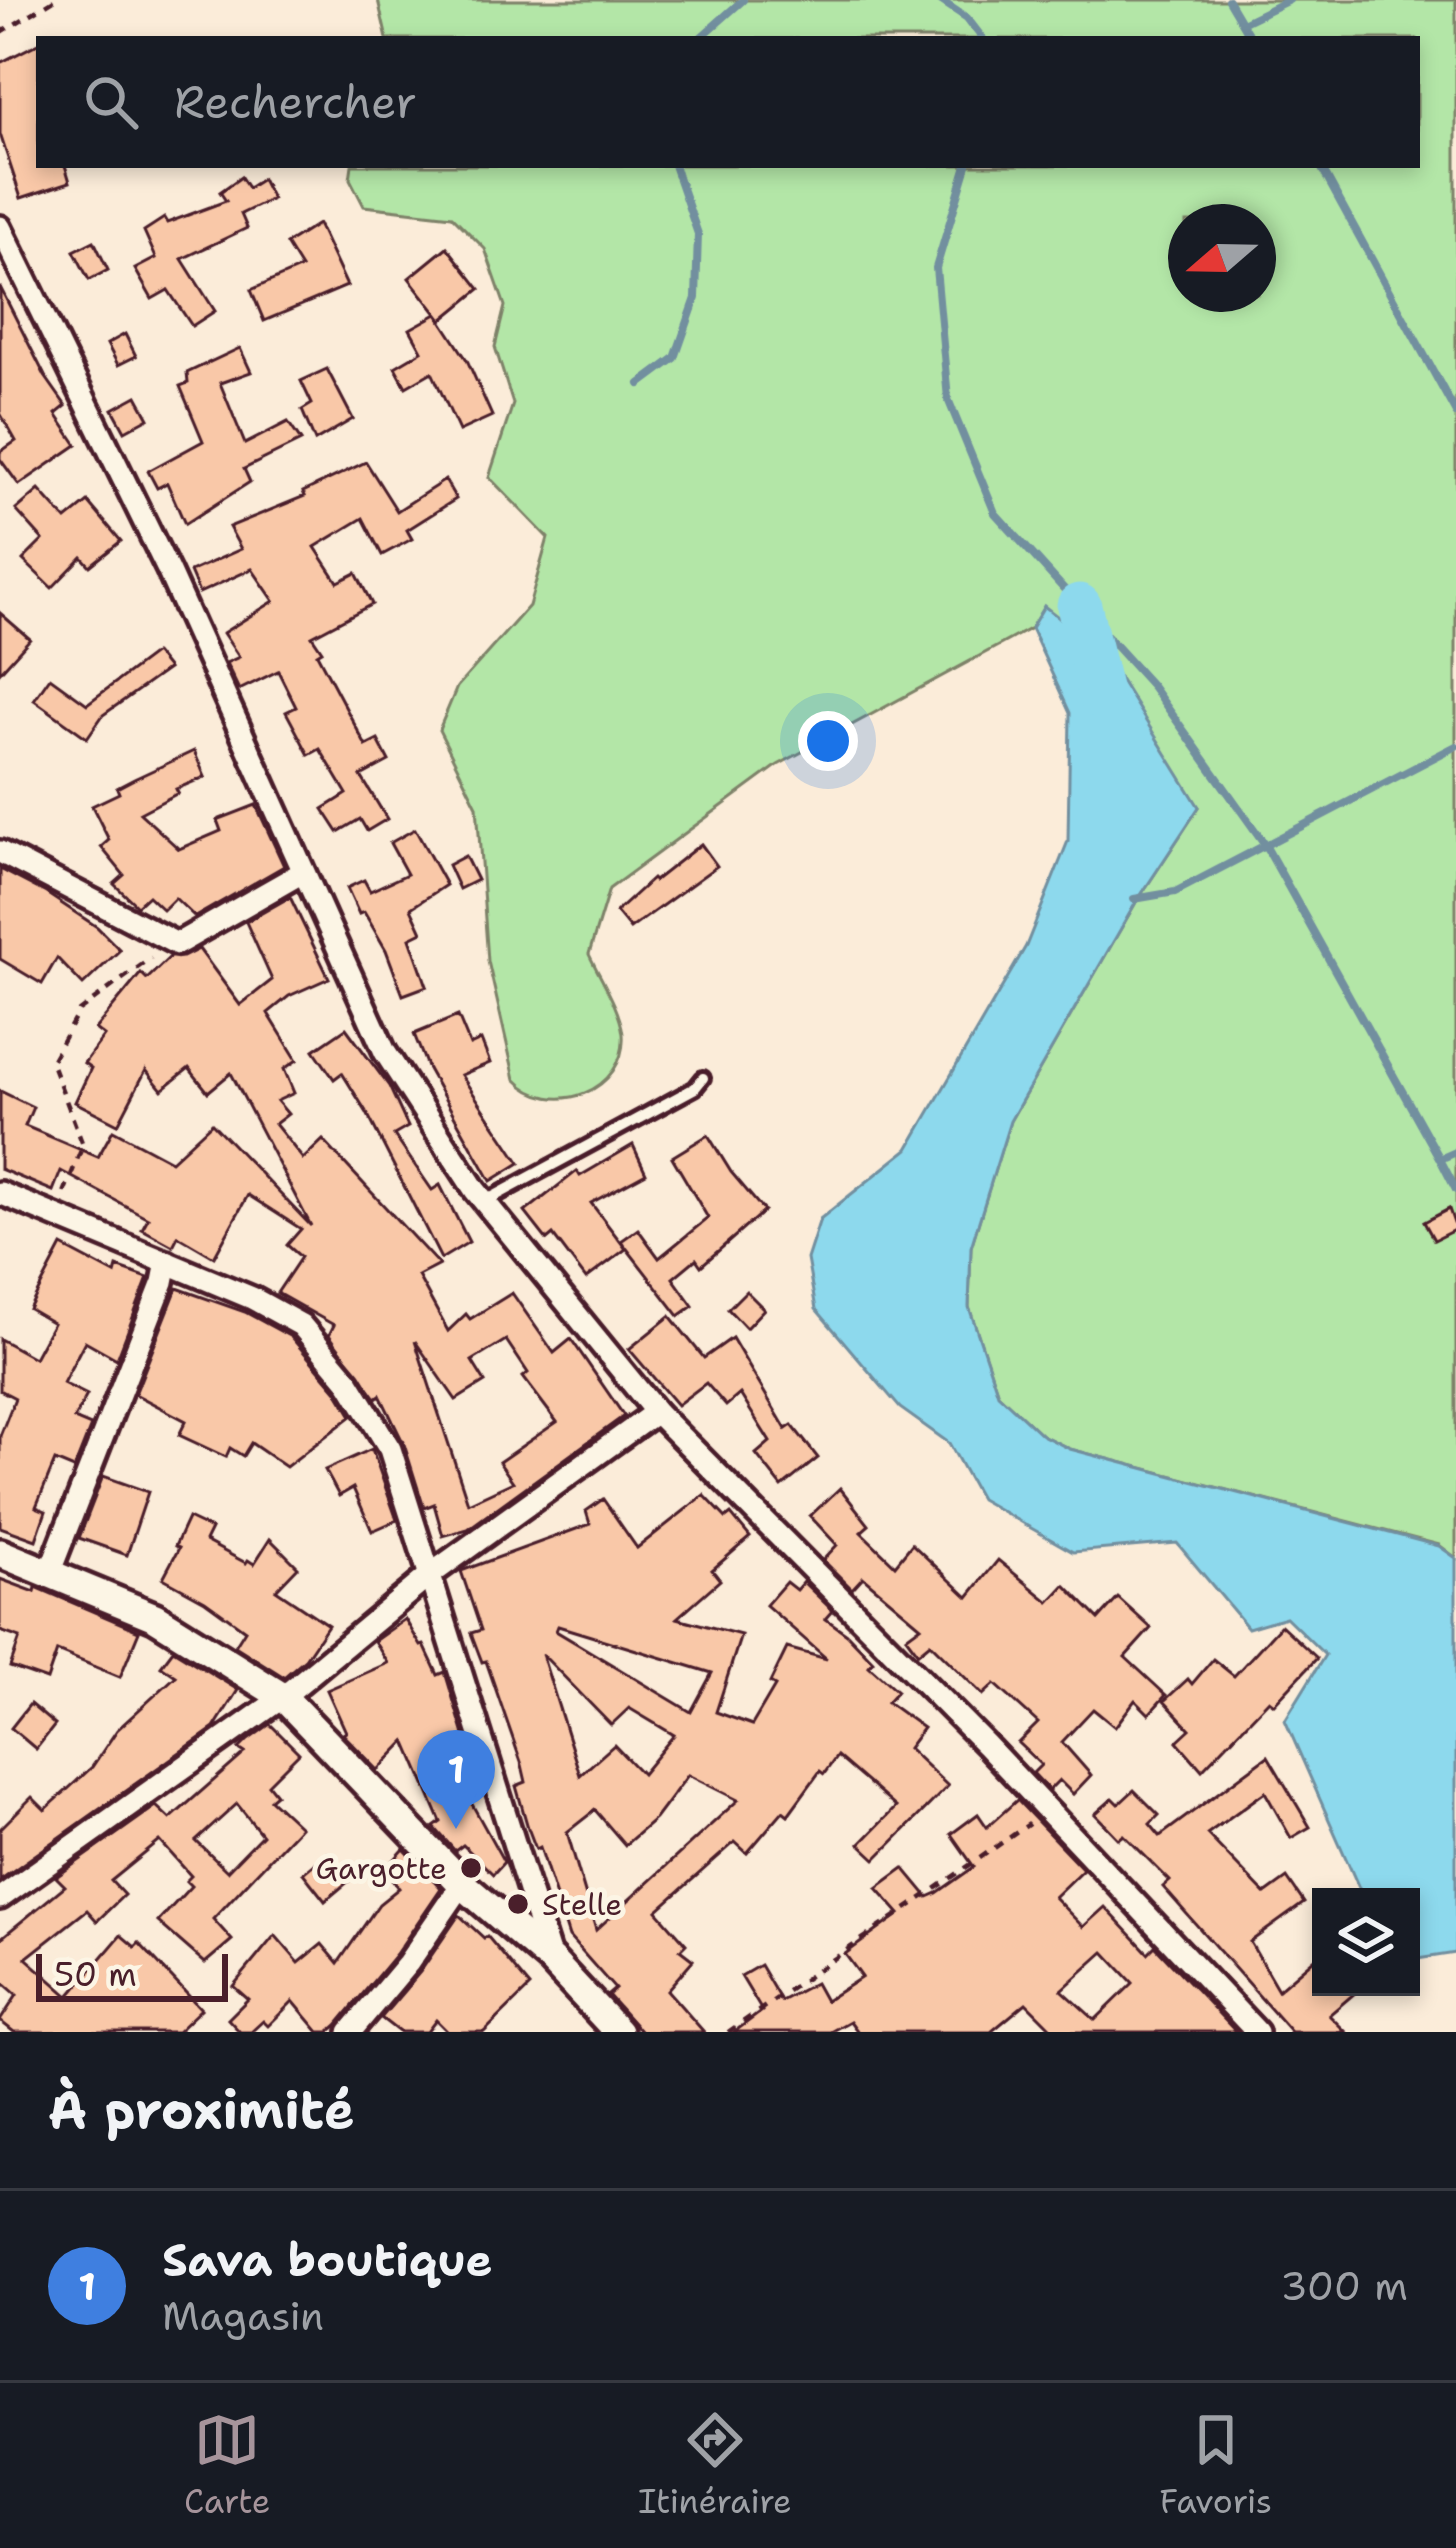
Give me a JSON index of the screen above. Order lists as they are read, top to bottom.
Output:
{
  "places": ["Gargotte", "Stelle"],
  "scale_bar": "50 m",
  "north": "left",
  "page": {
    "search": "Rechercher",
    "pins": "1",
    "scale": "50 m",
    "heading": "À proximité",
    "list": [
      {
        "mark": "1",
        "name": "Sava boutique",
        "note": "Magasin",
        "value": "300 m"
      }
    ],
    "nav": ["Carte", "Itinéraire", "Favoris"]
  }
}
